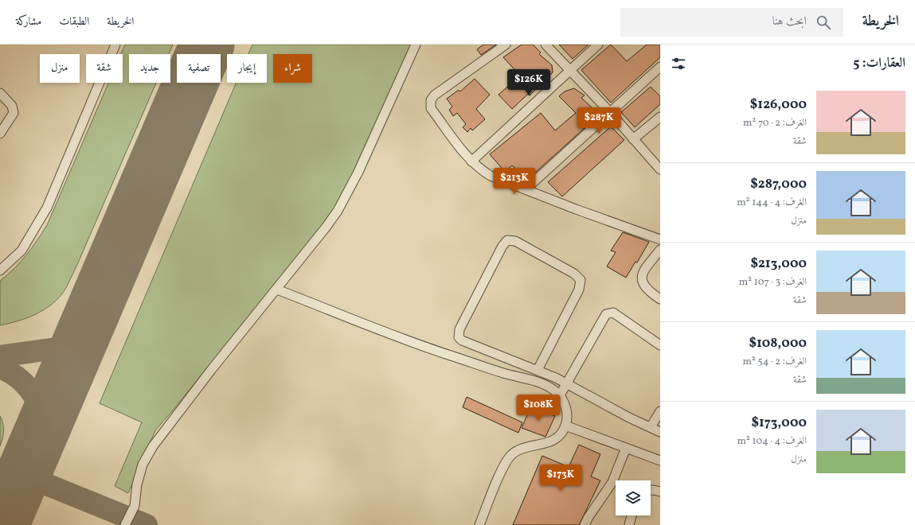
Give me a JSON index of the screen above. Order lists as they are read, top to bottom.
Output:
{
  "page": {
    "header": "الخريطة",
    "search": "ابحث هنا",
    "nav": ["الخريطة", "الطبقات", "مشاركة"],
    "heading": "العقارات: 5",
    "chip": [
      "شراء",
      "إيجار",
      "تصفية",
      "جديد",
      "شقة",
      "منزل"
    ],
    "price": [
      "$126K",
      "$287K",
      "$213K",
      "$108K",
      "$173K"
    ],
    "list": [
      {
        "name": "$126,000",
        "note": "الغرف: 2 · 70 m² · شقة"
      },
      {
        "name": "$287,000",
        "note": "الغرف: 4 · 144 m² · منزل"
      },
      {
        "name": "$213,000",
        "note": "الغرف: 3 · 107 m² · شقة"
      },
      {
        "name": "$108,000",
        "note": "الغرف: 2 · 54 m² · شقة"
      },
      {
        "name": "$173,000",
        "note": "الغرف: 4 · 104 m² · منزل"
      }
    ]
  }
}
